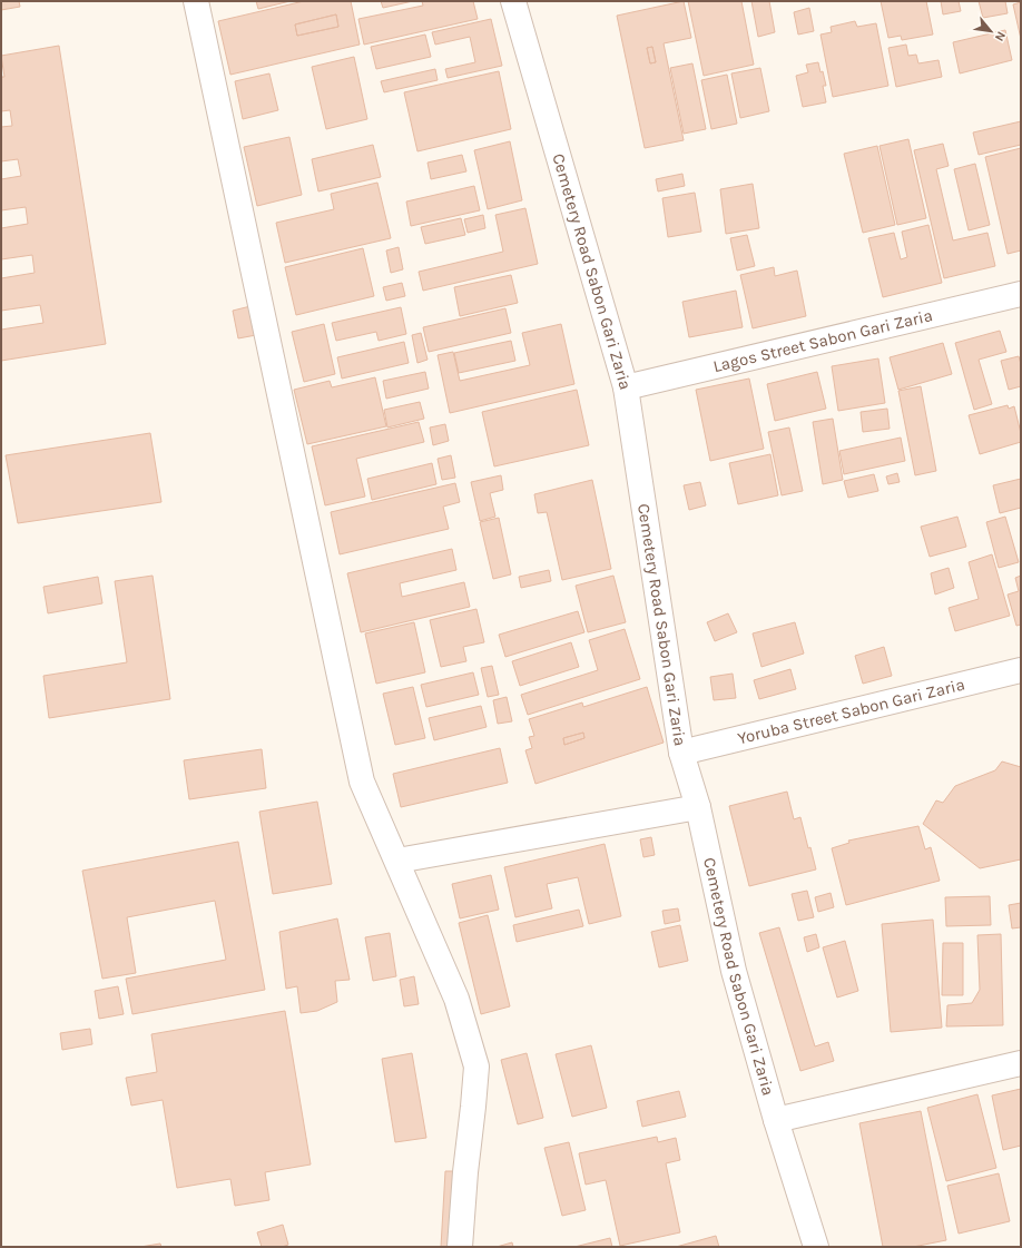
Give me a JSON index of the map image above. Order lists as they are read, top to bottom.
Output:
{
  "streets": {
    "street": ["Cemetery Road Sabon Gari Zaria", "Lagos Street Sabon Gari Zaria", "Yoruba Street Sabon Gari Zaria"]
  },
  "crossings": [
    ["Cemetery Road Sabon Gari Zaria", "Lagos Street Sabon Gari Zaria"],
    ["Cemetery Road Sabon Gari Zaria", "Yoruba Street Sabon Gari Zaria"]
  ],
  "north": "bottom right"
}
